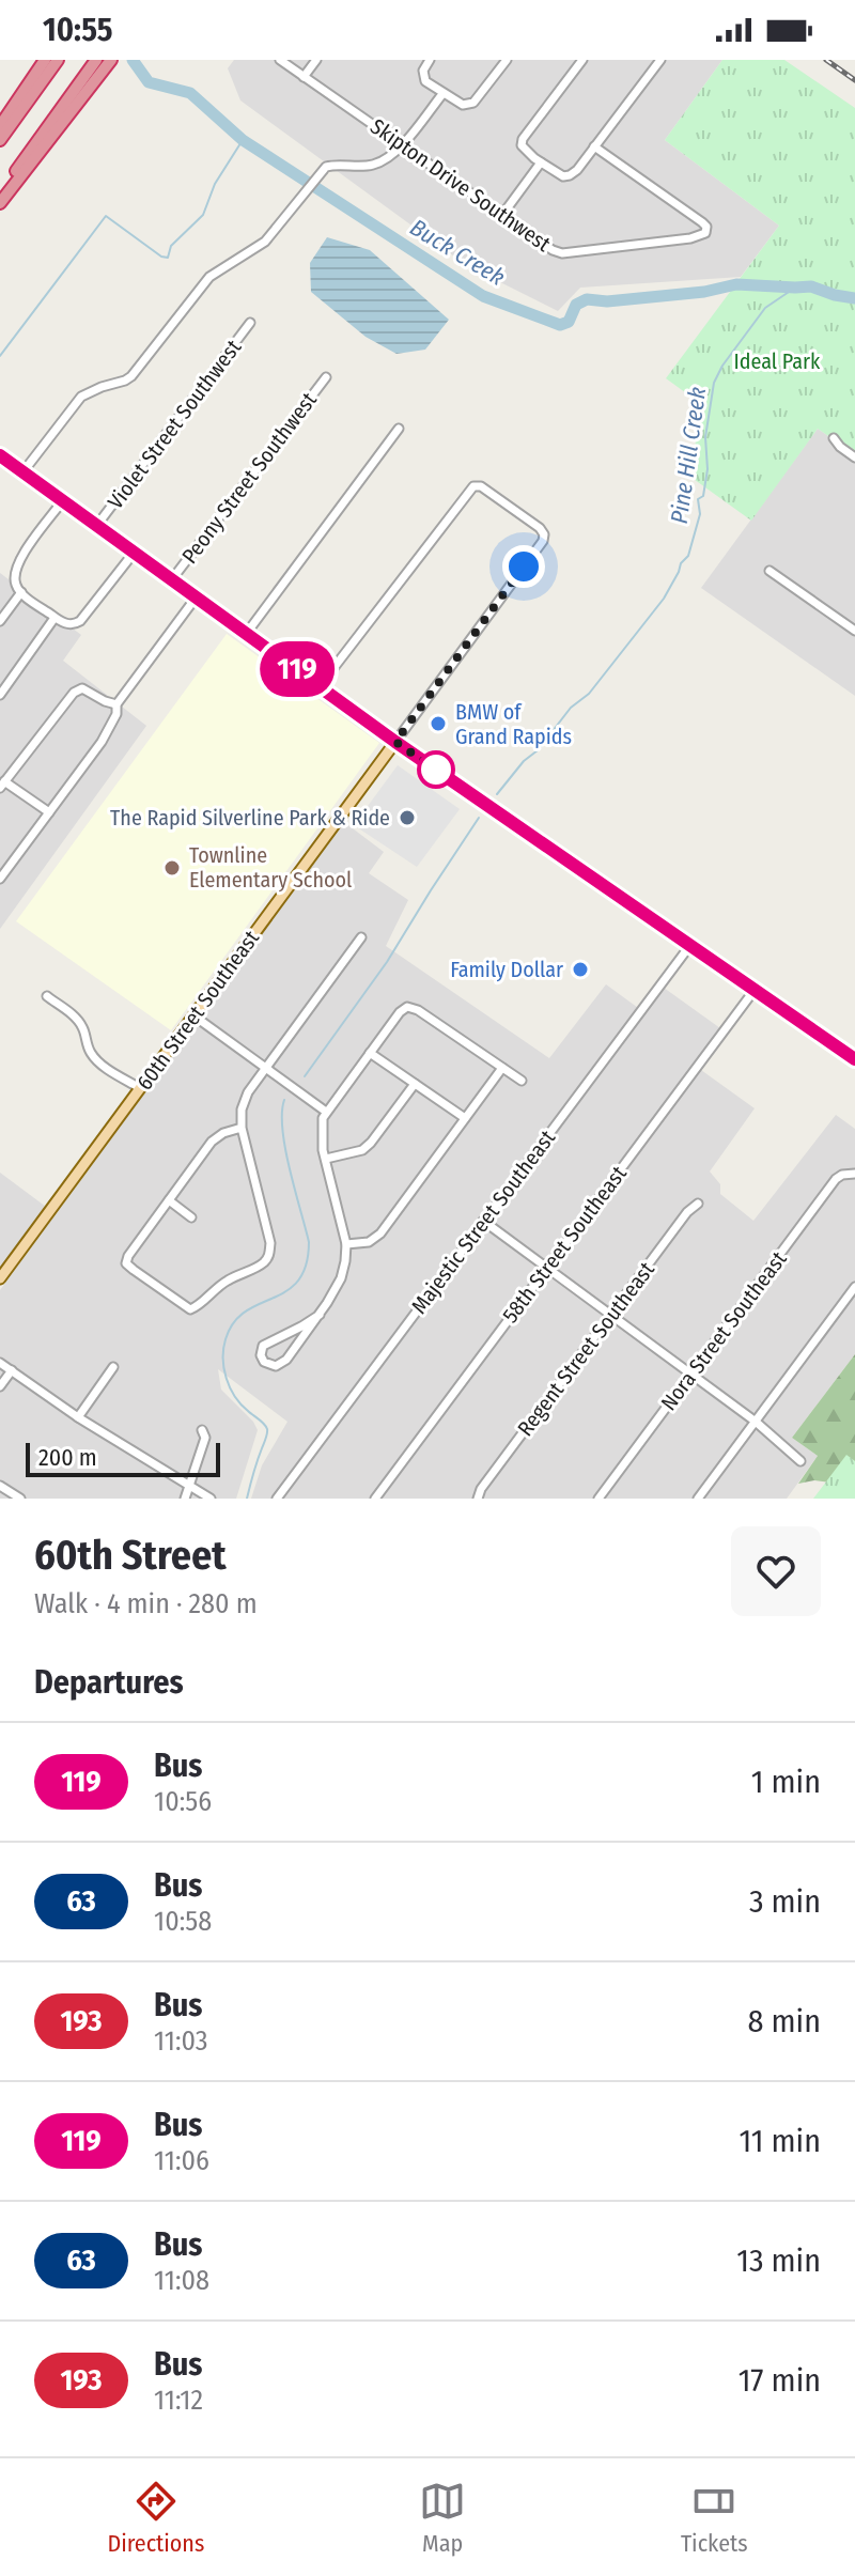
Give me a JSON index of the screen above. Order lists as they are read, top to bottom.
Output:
{
  "streets": {
    "main road": ["60th Street Southeast"],
    "street": [
      "Skipton Drive Southwest",
      "Violet Street Southwest",
      "Peony Street Southwest",
      "Majestic Street Southeast",
      "58th Street Southeast",
      "Nora Street Southeast",
      "Regent Street Southeast"
    ]
  },
  "water": ["Buck Creek", "Pine Hill Creek"],
  "parks": ["Ideal Park"],
  "places": [
    "BMW of Grand Rapids",
    "The Rapid Silverline Park & Ride",
    "Townline Elementary School",
    "Family Dollar"
  ],
  "lines": ["bus line 119"],
  "scale_bar": "200 m",
  "page": {
    "status": "10:55",
    "on_map": "119",
    "scale": "200 m",
    "heading": [
      ["60th Street", "Walk · 4 min · 280 m"],
      "Departures"
    ],
    "list": [
      {
        "mark": "119",
        "name": "Bus",
        "note": "10:56",
        "value": "1 min"
      },
      {
        "mark": "63",
        "name": "Bus",
        "note": "10:58",
        "value": "3 min"
      },
      {
        "mark": "193",
        "name": "Bus",
        "note": "11:03",
        "value": "8 min"
      },
      {
        "mark": "119",
        "name": "Bus",
        "note": "11:06",
        "value": "11 min"
      },
      {
        "mark": "63",
        "name": "Bus",
        "note": "11:08",
        "value": "13 min"
      },
      {
        "mark": "193",
        "name": "Bus",
        "note": "11:12",
        "value": "17 min"
      }
    ],
    "tabs": ["Directions", "Map", "Tickets"]
  }
}
